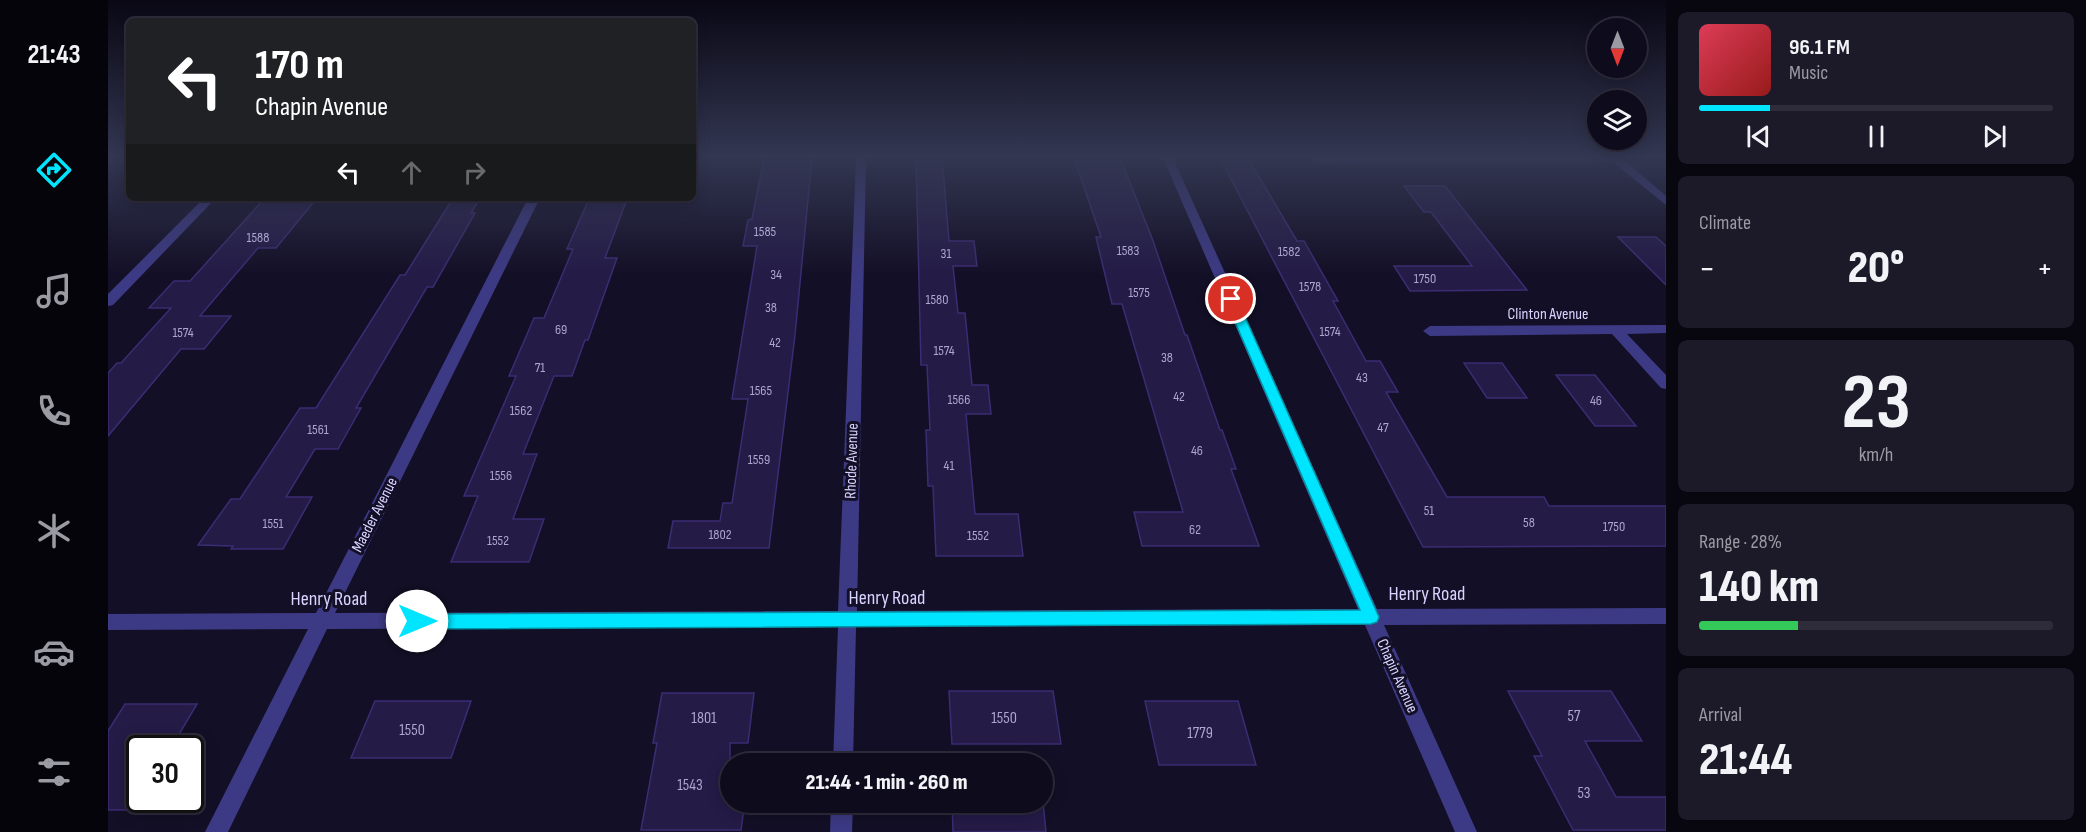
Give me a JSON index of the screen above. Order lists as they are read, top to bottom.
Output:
{
  "streets": {
    "street": [
      "Clinton Avenue",
      "Rhode Avenue",
      "Maeder Avenue",
      "Henry Road",
      "Chapin Avenue"
    ]
  },
  "crossings": [
    ["Rhode Avenue", "Henry Road"],
    ["Maeder Avenue", "Henry Road"],
    ["Henry Road", "Chapin Avenue"]
  ],
  "house_numbers": [
    "1585",
    "1588",
    "1583",
    "1582",
    "31",
    "34",
    "1750",
    "1578",
    "1575",
    "1580",
    "38",
    "69",
    "1574",
    "1574",
    "42",
    "1574",
    "38",
    "71",
    "43",
    "1565",
    "42",
    "1566",
    "46",
    "1562",
    "47",
    "1561",
    "46",
    "1559",
    "41",
    "1556",
    "51",
    "58",
    "1551",
    "1750",
    "62",
    "1802",
    "1552",
    "1552",
    "57",
    "1801",
    "1550",
    "1550",
    "1779",
    "1543",
    "53"
  ],
  "north": "bottom",
  "page": {
    "tabs": "21:43",
    "turn": ["170 m", "Chapin Avenue"],
    "song": ["96.1 FM", "Music"],
    "tile": [
      "Climate",
      ["23", "km/h"],
      ["Range · 28%", "140 km"],
      ["Arrival", "21:44"]
    ],
    "heat": ["−", "20°", "+"],
    "limit": "30",
    "trip": "21:44 · 1 min · 260 m"
  }
}
